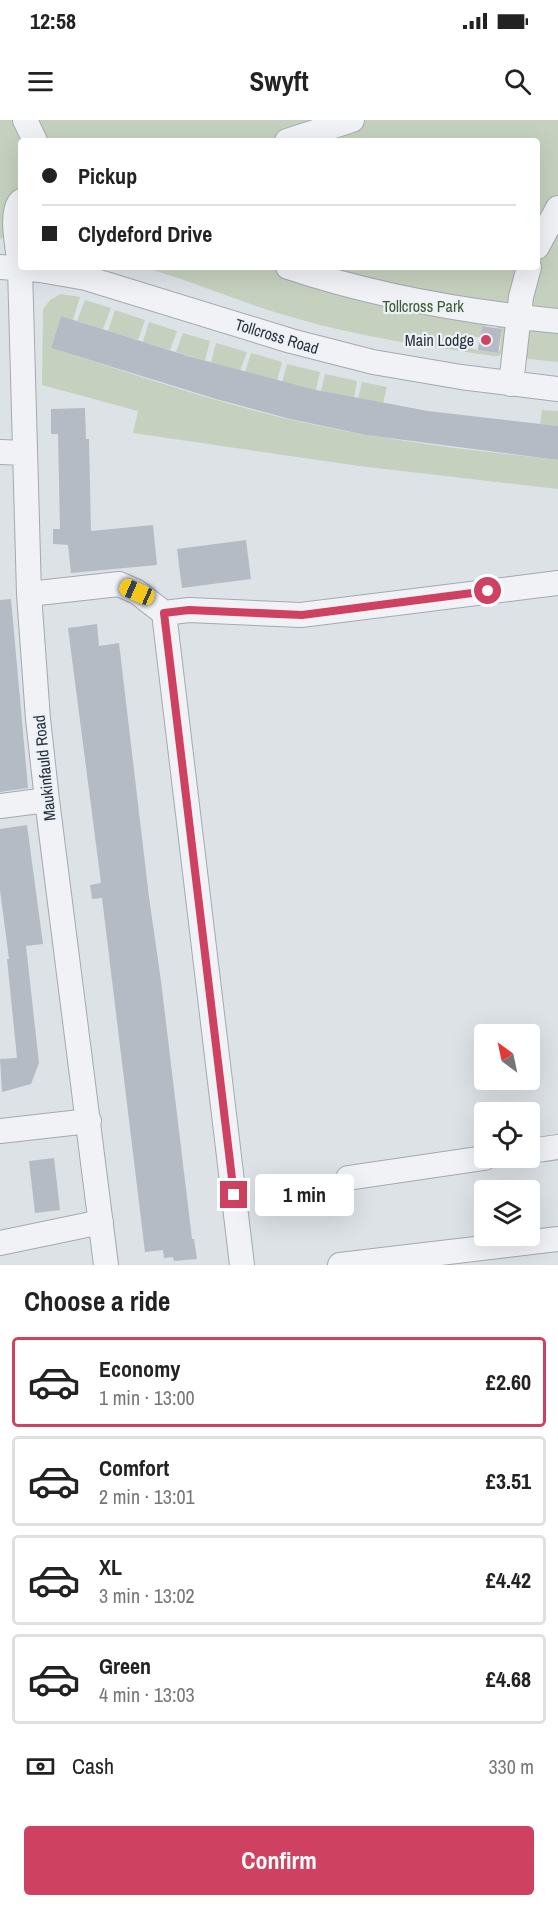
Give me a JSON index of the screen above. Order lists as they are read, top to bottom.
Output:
{
  "streets": {
    "street": ["Tollcross Road", "Maukinfauld Road"]
  },
  "parks": ["Tollcross Park"],
  "places": ["Main Lodge"],
  "north": "top left",
  "page": {
    "status": "12:58",
    "header": "Swyft",
    "banner": ["Pickup", "Clydeford Drive"],
    "bubble": "1 min",
    "heading": "Choose a ride",
    "list": [
      {
        "name": "Economy",
        "note": "1 min · 13:00",
        "value": "£2.60"
      },
      {
        "name": "Comfort",
        "note": "2 min · 13:01",
        "value": "£3.51"
      },
      {
        "name": "XL",
        "note": "3 min · 13:02",
        "value": "£4.42"
      },
      {
        "name": "Green",
        "note": "4 min · 13:03",
        "value": "£4.68"
      }
    ],
    "pay": ["Cash", "330 m"],
    "buttons": "Confirm"
  }
}
